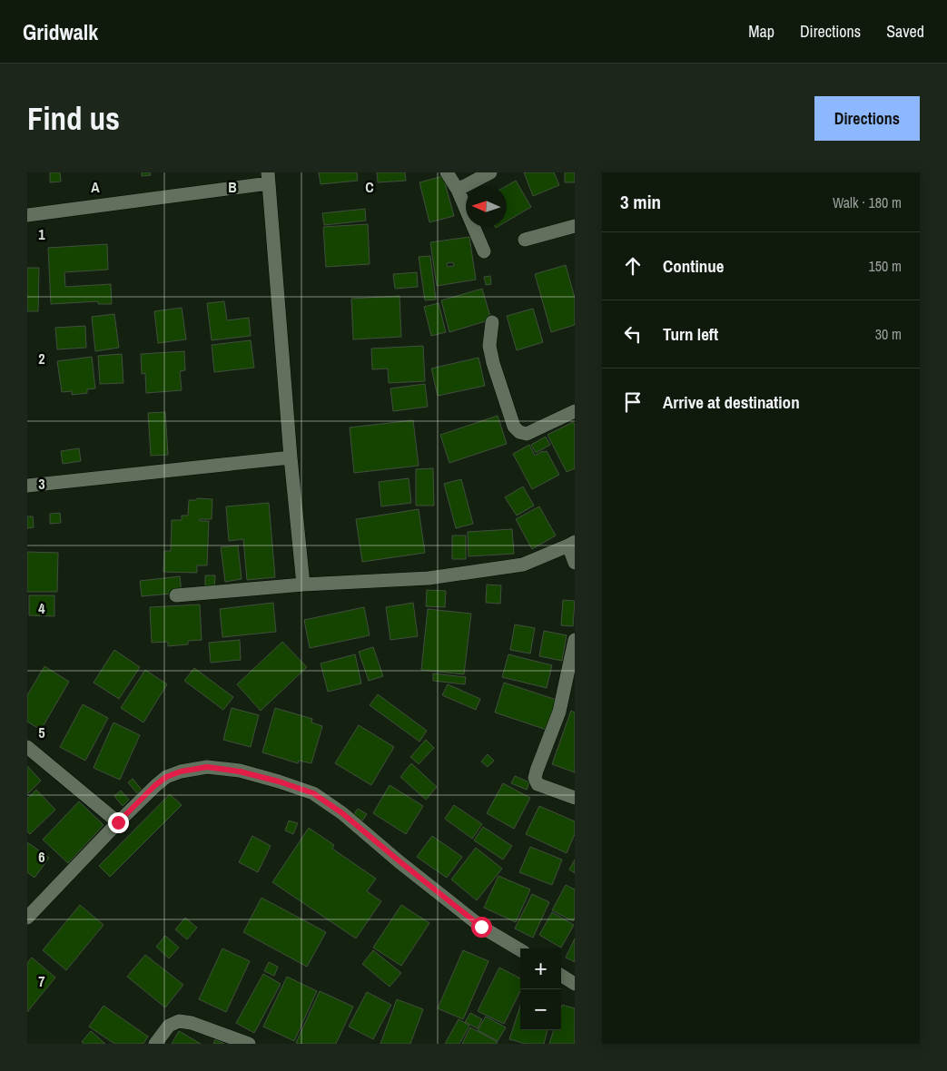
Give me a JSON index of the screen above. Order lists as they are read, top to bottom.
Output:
{
  "north": "left",
  "page": {
    "header": "Gridwalk",
    "nav": ["Map", "Directions", "Saved"],
    "buttons": "Directions",
    "title": "Find us",
    "heading": ["3 min", "Walk · 180 m"],
    "list": [
      ["Continue", "150 m"],
      ["Turn left", "30 m"],
      "Arrive at destination"
    ],
    "map_buttons": ["+", "−"]
  },
  "grid": {
    "columns": ["A", "B", "C"],
    "rows": [
      "1",
      "2",
      "3",
      "4",
      "5",
      "6",
      "7"
    ]
  }
}
